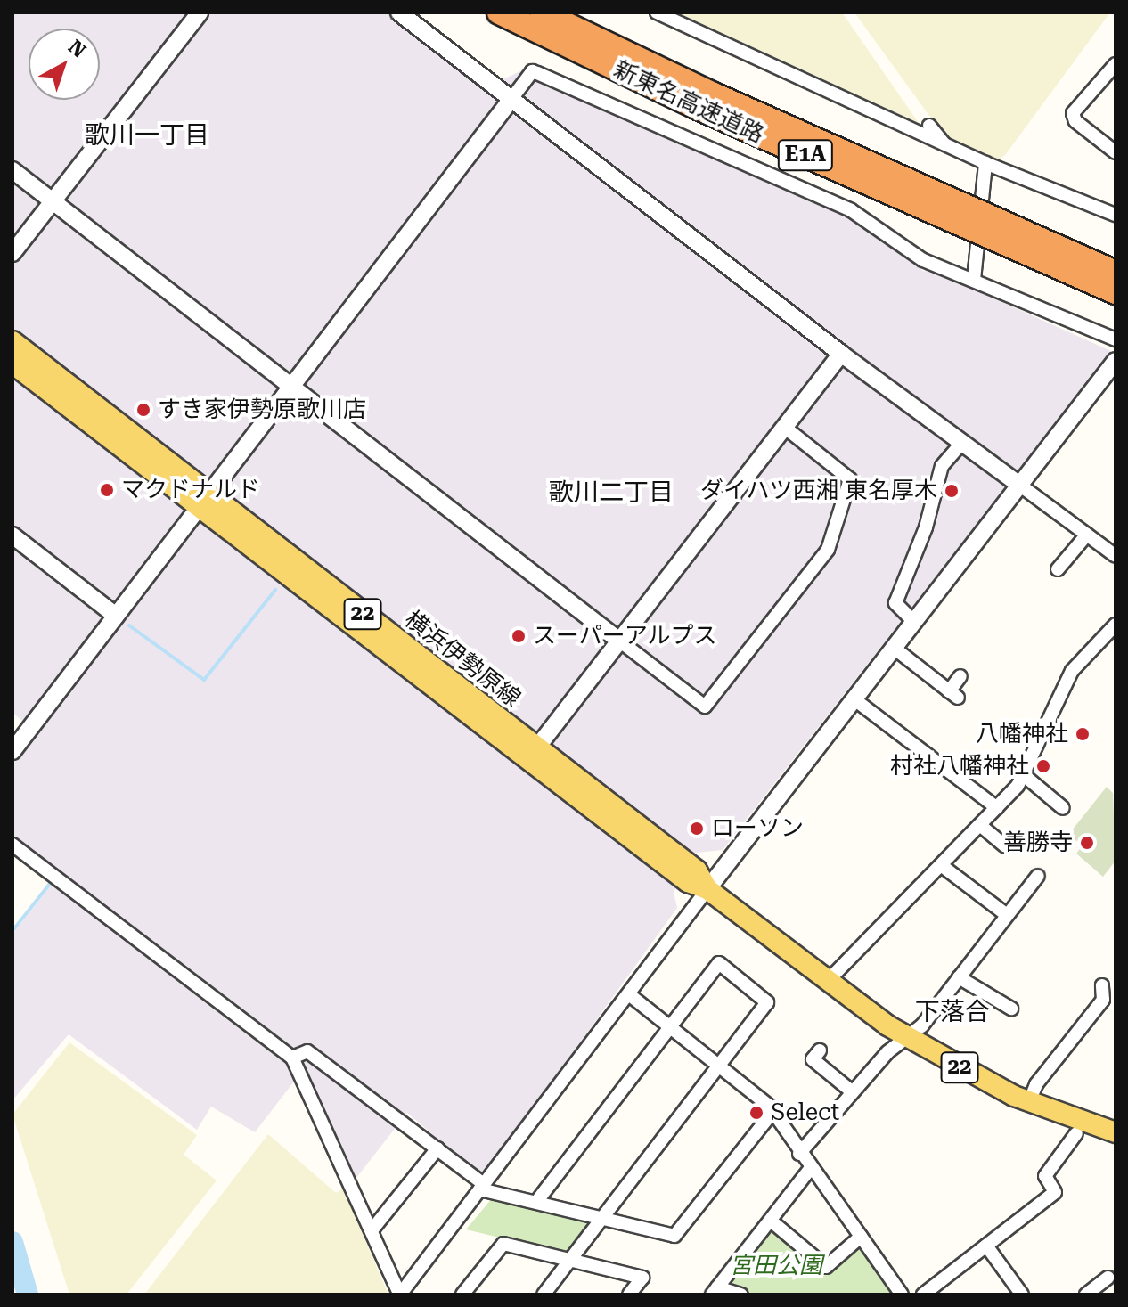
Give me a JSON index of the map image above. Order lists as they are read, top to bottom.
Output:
{
  "streets": {
    "highway": ["新東名高速道路", "E1A"],
    "main road": ["22", "横浜伊勢原線"]
  },
  "districts": ["歌川一丁目", "歌川二丁目", "下落合"],
  "parks": ["宮田公園"],
  "places": [
    "すき家伊勢原歌川店",
    "マクドナルド",
    "ダイハツ西湘 東名厚木",
    "スーパーアルプス",
    "八幡神社",
    "村社八幡神社",
    "ローソン",
    "善勝寺",
    "Select"
  ],
  "north": "top right"
}
